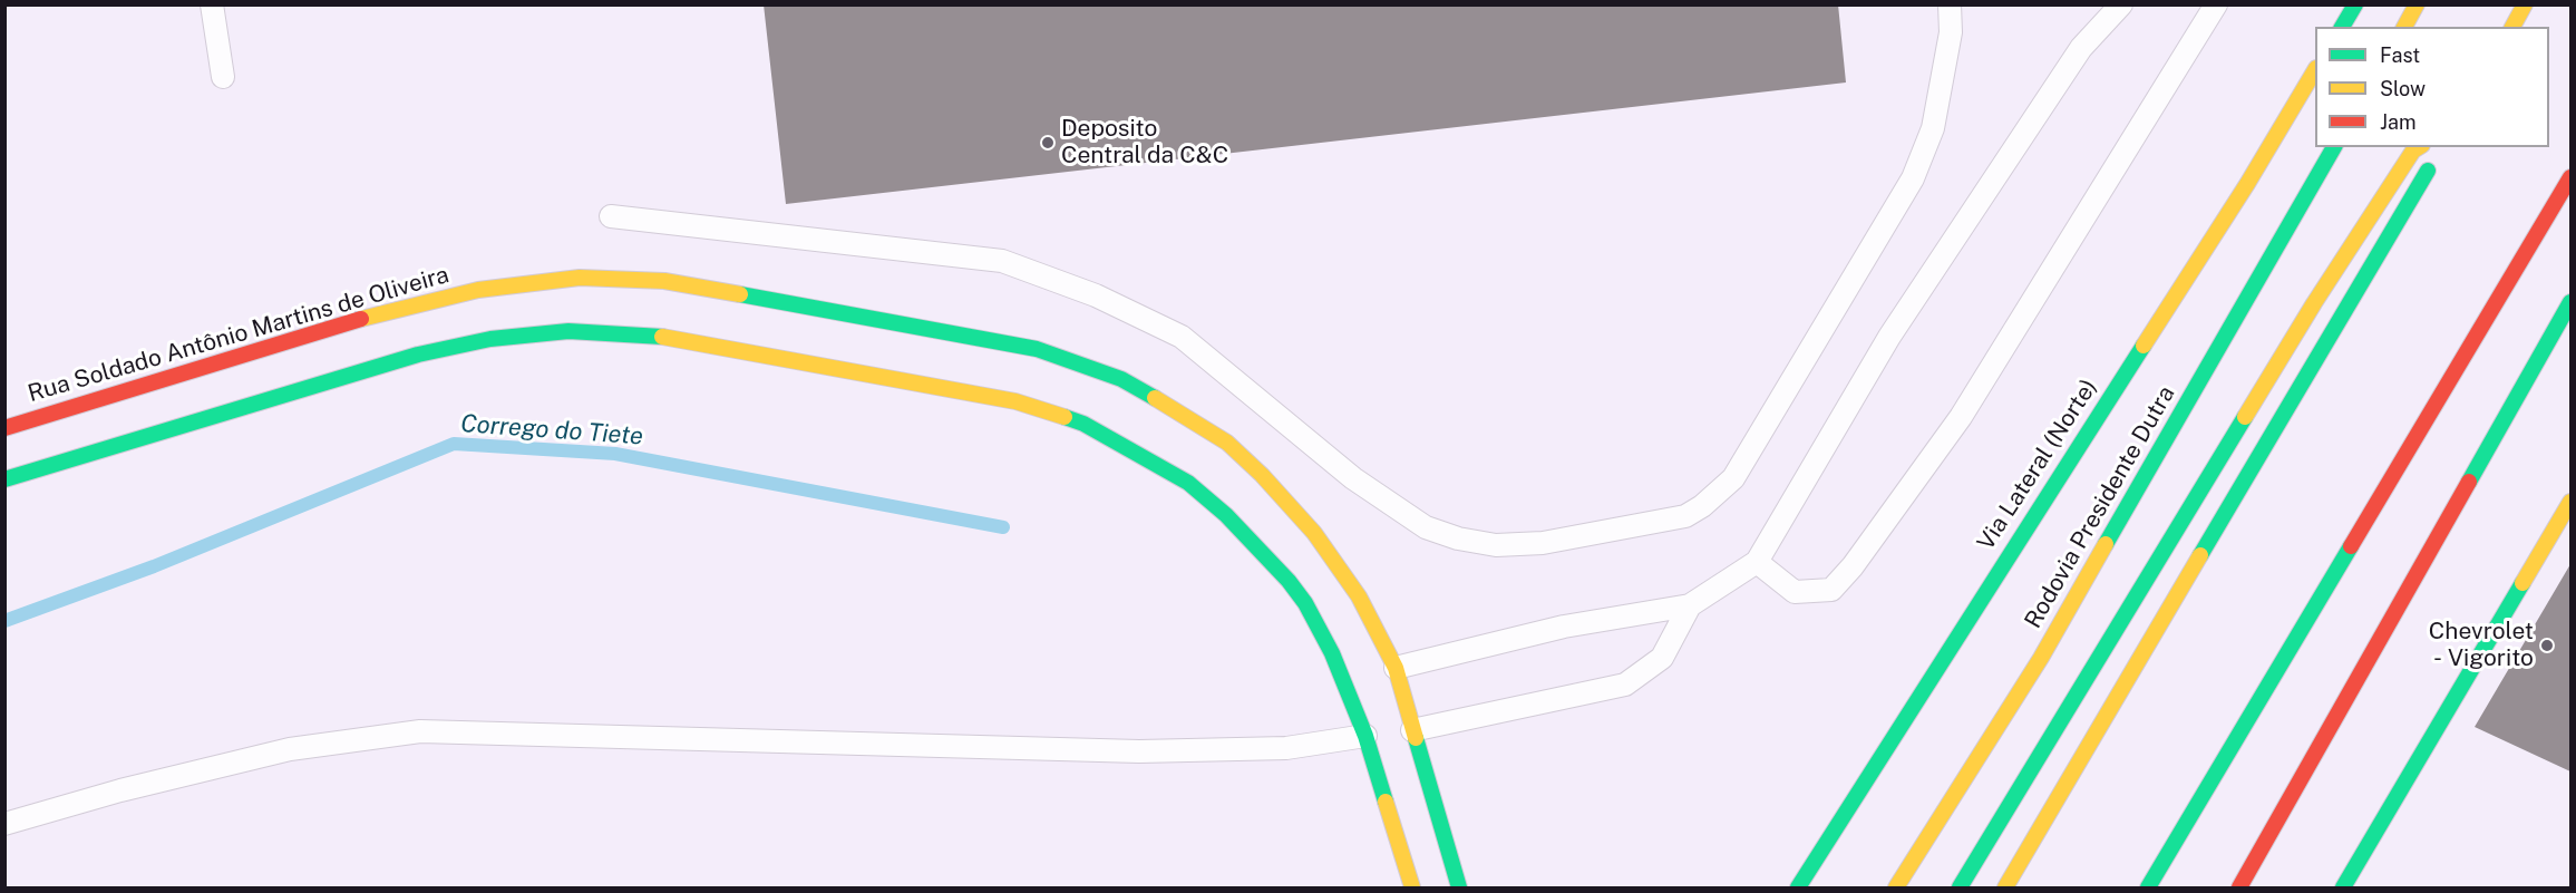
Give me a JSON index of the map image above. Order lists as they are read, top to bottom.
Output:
{
  "streets": {
    "main road": ["Rua Soldado Antônio Martins de Oliveira", "Via Lateral (Norte)", "Rodovia Presidente Dutra"]
  },
  "water": ["Corrego do Tiete"],
  "places": ["Deposito Central da C&C", "Chevrolet - Vigorito"],
  "legend": ["Fast", "Slow", "Jam"]
}
